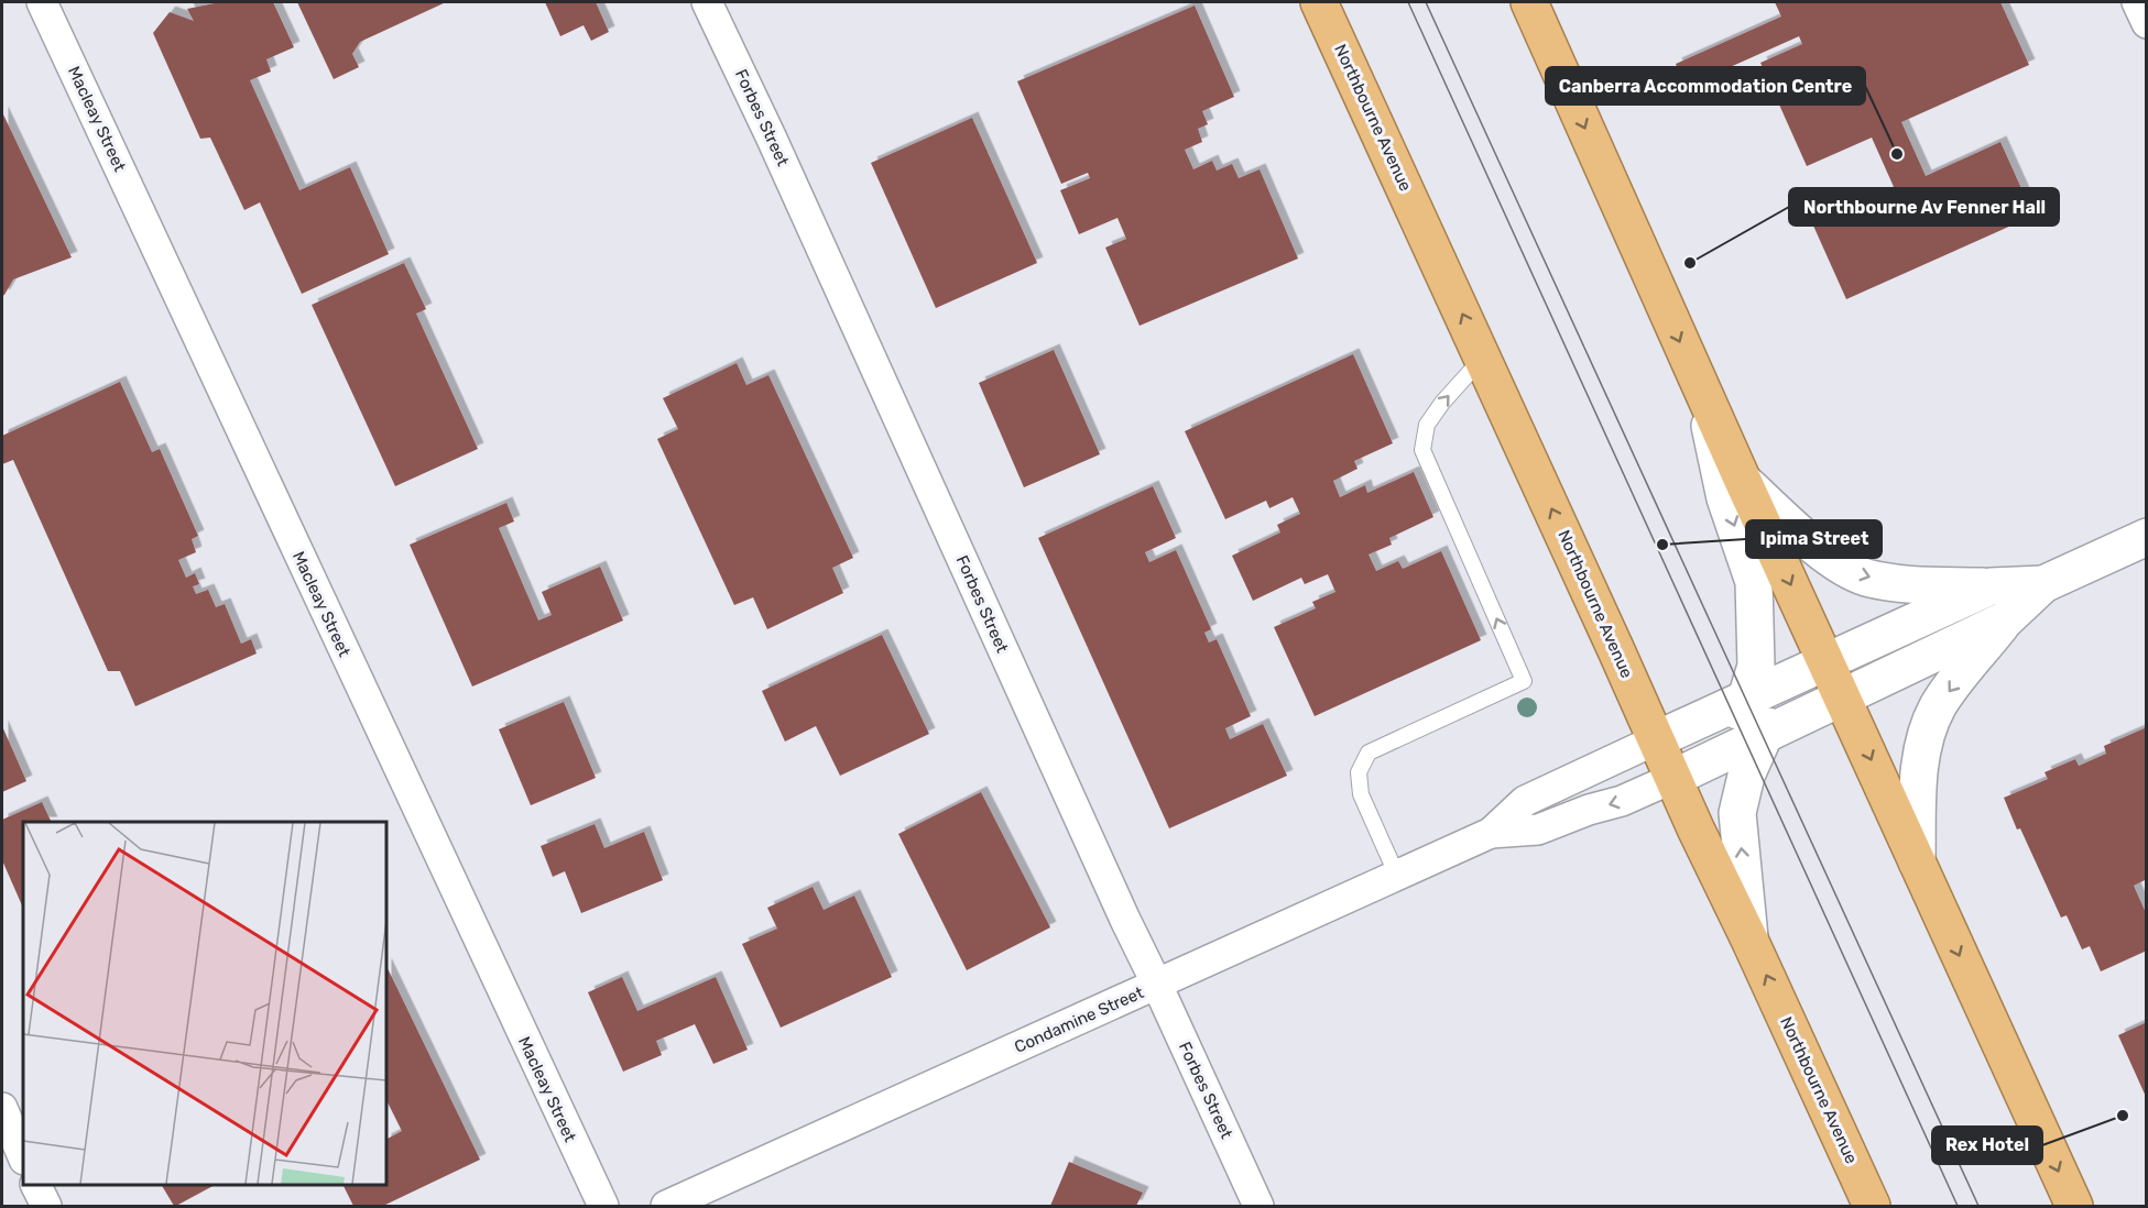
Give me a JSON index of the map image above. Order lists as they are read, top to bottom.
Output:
{
  "streets": {
    "highway": ["Northbourne Avenue"],
    "street": ["Forbes Street", "Macleay Street", "Condamine Street"]
  },
  "crossings": [
    ["Forbes Street", "Condamine Street"],
    ["Northbourne Avenue", "Condamine Street"]
  ],
  "places": [
    "Canberra Accommodation Centre",
    "Northbourne Av Fenner Hall",
    "Ipima Street",
    "Rex Hotel"
  ]
}
